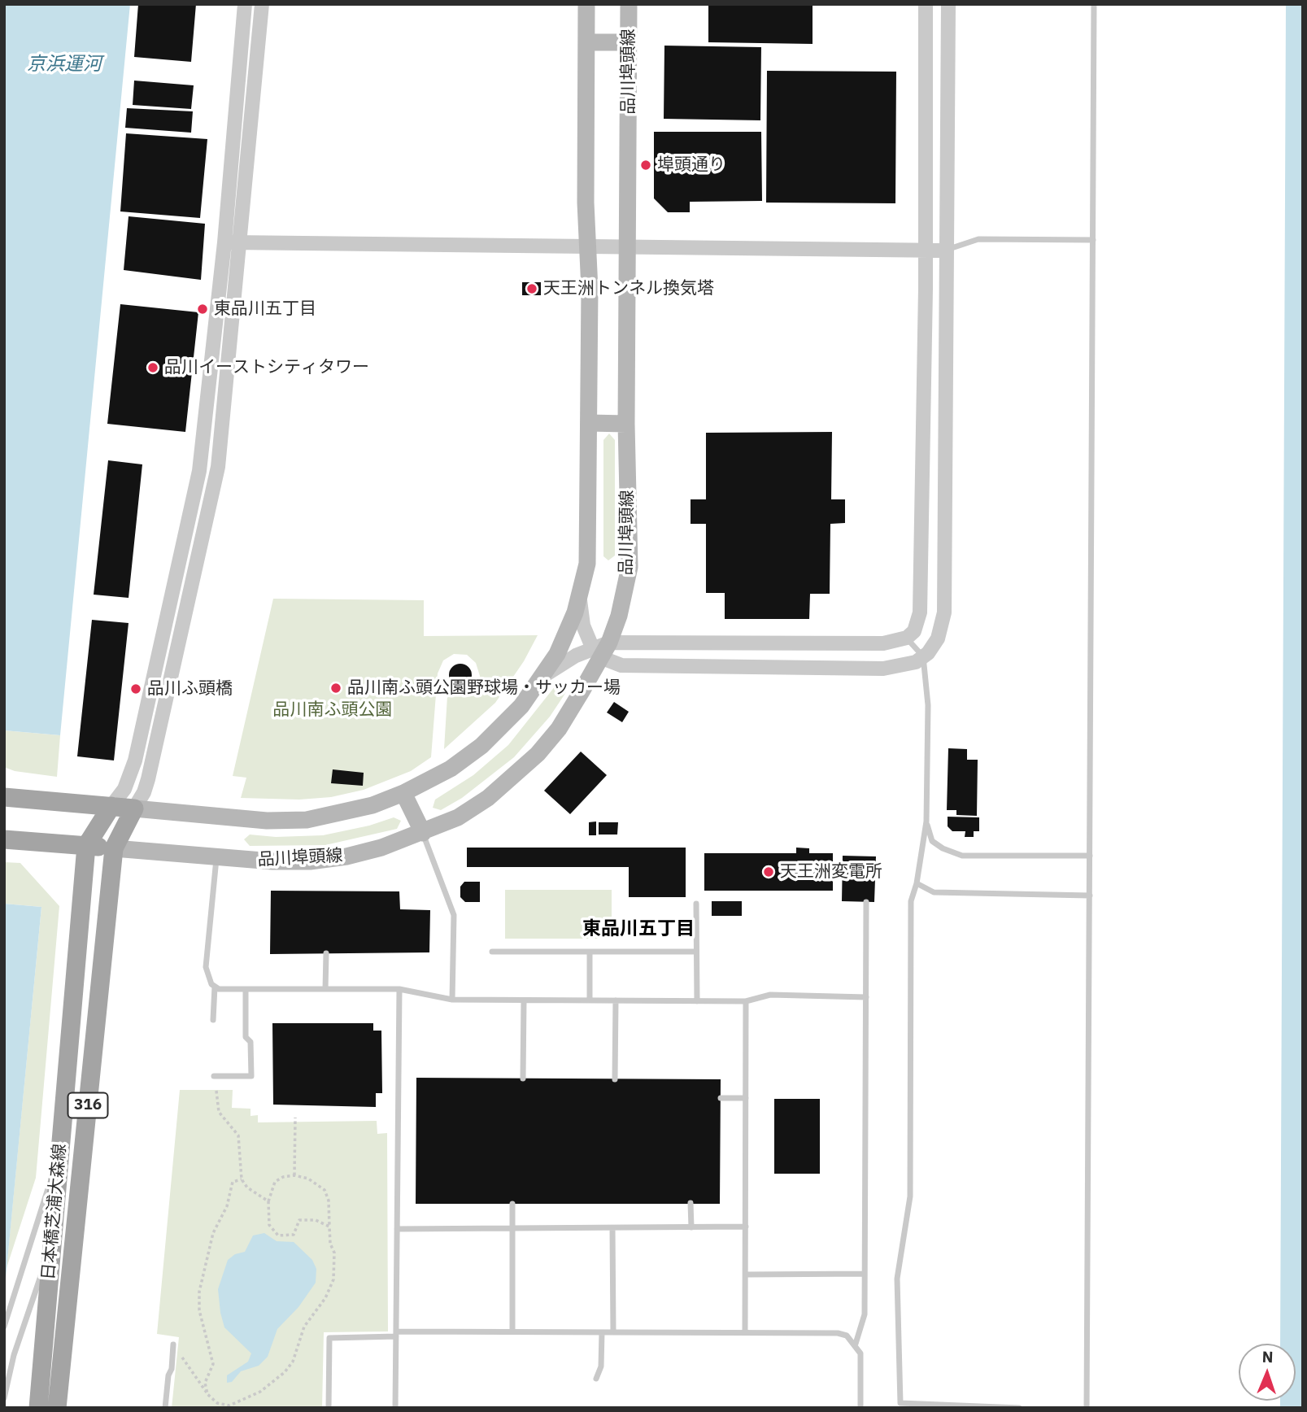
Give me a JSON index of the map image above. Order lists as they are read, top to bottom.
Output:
{
  "streets": {
    "main road": ["品川埠頭線", "316", "日本橋芝浦大森線"]
  },
  "crossings": [
    ["品川埠頭線", "日本橋芝浦大森線"]
  ],
  "districts": ["東品川五丁目"],
  "water": ["京浜運河"],
  "parks": ["品川南ふ頭公園"],
  "places": [
    "埠頭通り",
    "天王洲トンネル換気塔",
    "東品川五丁目",
    "品川イーストシティタワー",
    "品川南ふ頭公園野球場・サッカー場",
    "品川ふ頭橋",
    "天王洲変電所"
  ],
  "north": "top"
}
